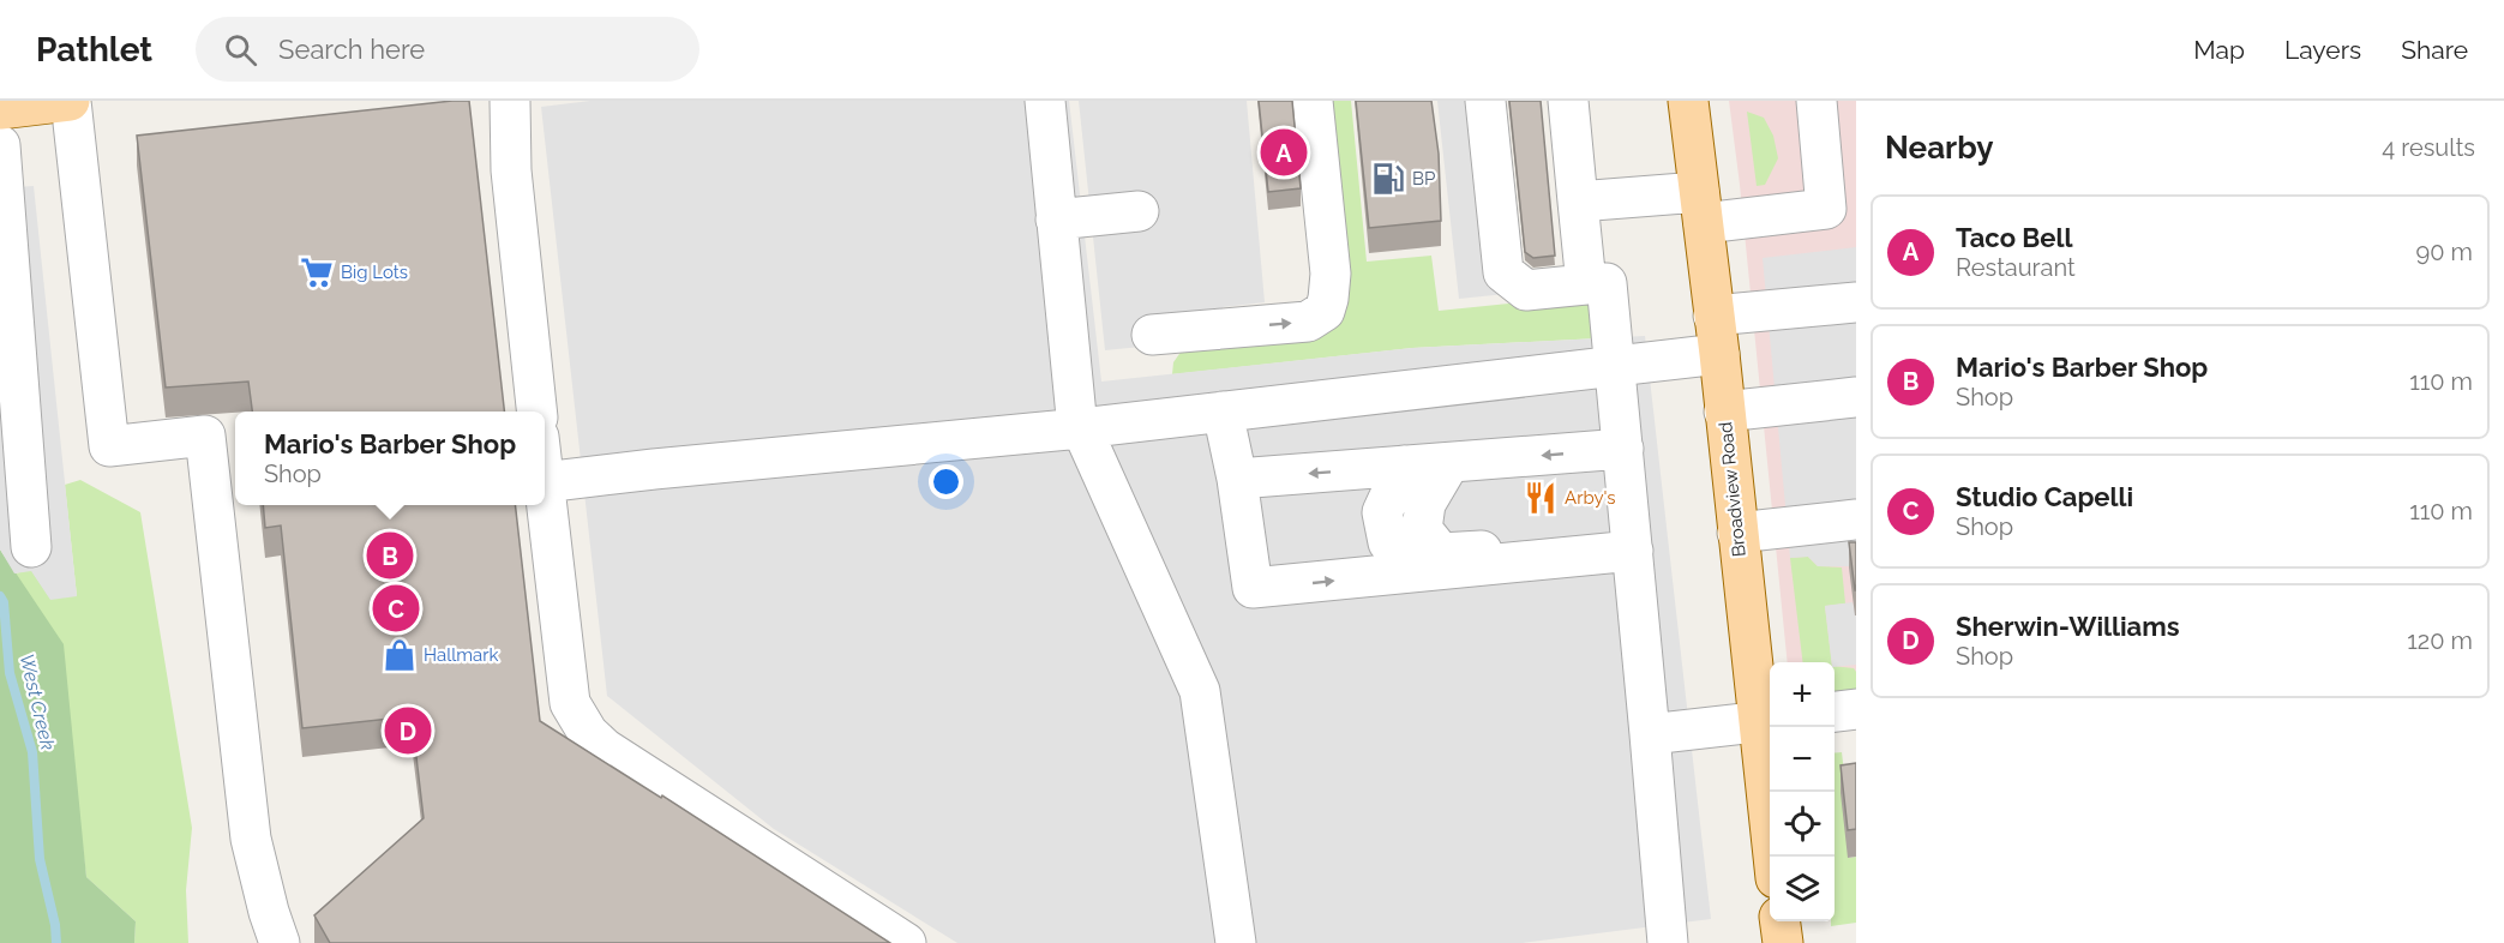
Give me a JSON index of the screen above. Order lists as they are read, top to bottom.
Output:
{
  "streets": {
    "main road": ["Broadview Road"]
  },
  "water": ["West Creek"],
  "places": {
    "fuel station": ["BP"],
    "supermarket": ["Big Lots"],
    "restaurant": ["Arby's"],
    "shop": ["Hallmark"]
  },
  "page": {
    "header": "Pathlet",
    "search": "Search here",
    "nav": ["Map", "Layers", "Share"],
    "heading": ["Nearby", "4 results"],
    "pins": [
      "A",
      "B",
      "C",
      "D"
    ],
    "list": [
      {
        "mark": "A",
        "name": "Taco Bell",
        "note": "Restaurant",
        "value": "90 m"
      },
      {
        "mark": "B",
        "name": "Mario's Barber Shop",
        "note": "Shop",
        "value": "110 m"
      },
      {
        "mark": "C",
        "name": "Studio Capelli",
        "note": "Shop",
        "value": "110 m"
      },
      {
        "mark": "D",
        "name": "Sherwin-Williams",
        "note": "Shop",
        "value": "120 m"
      }
    ],
    "popup": ["Mario's Barber Shop", "Shop"],
    "map_buttons": ["+", "−"]
  }
}
